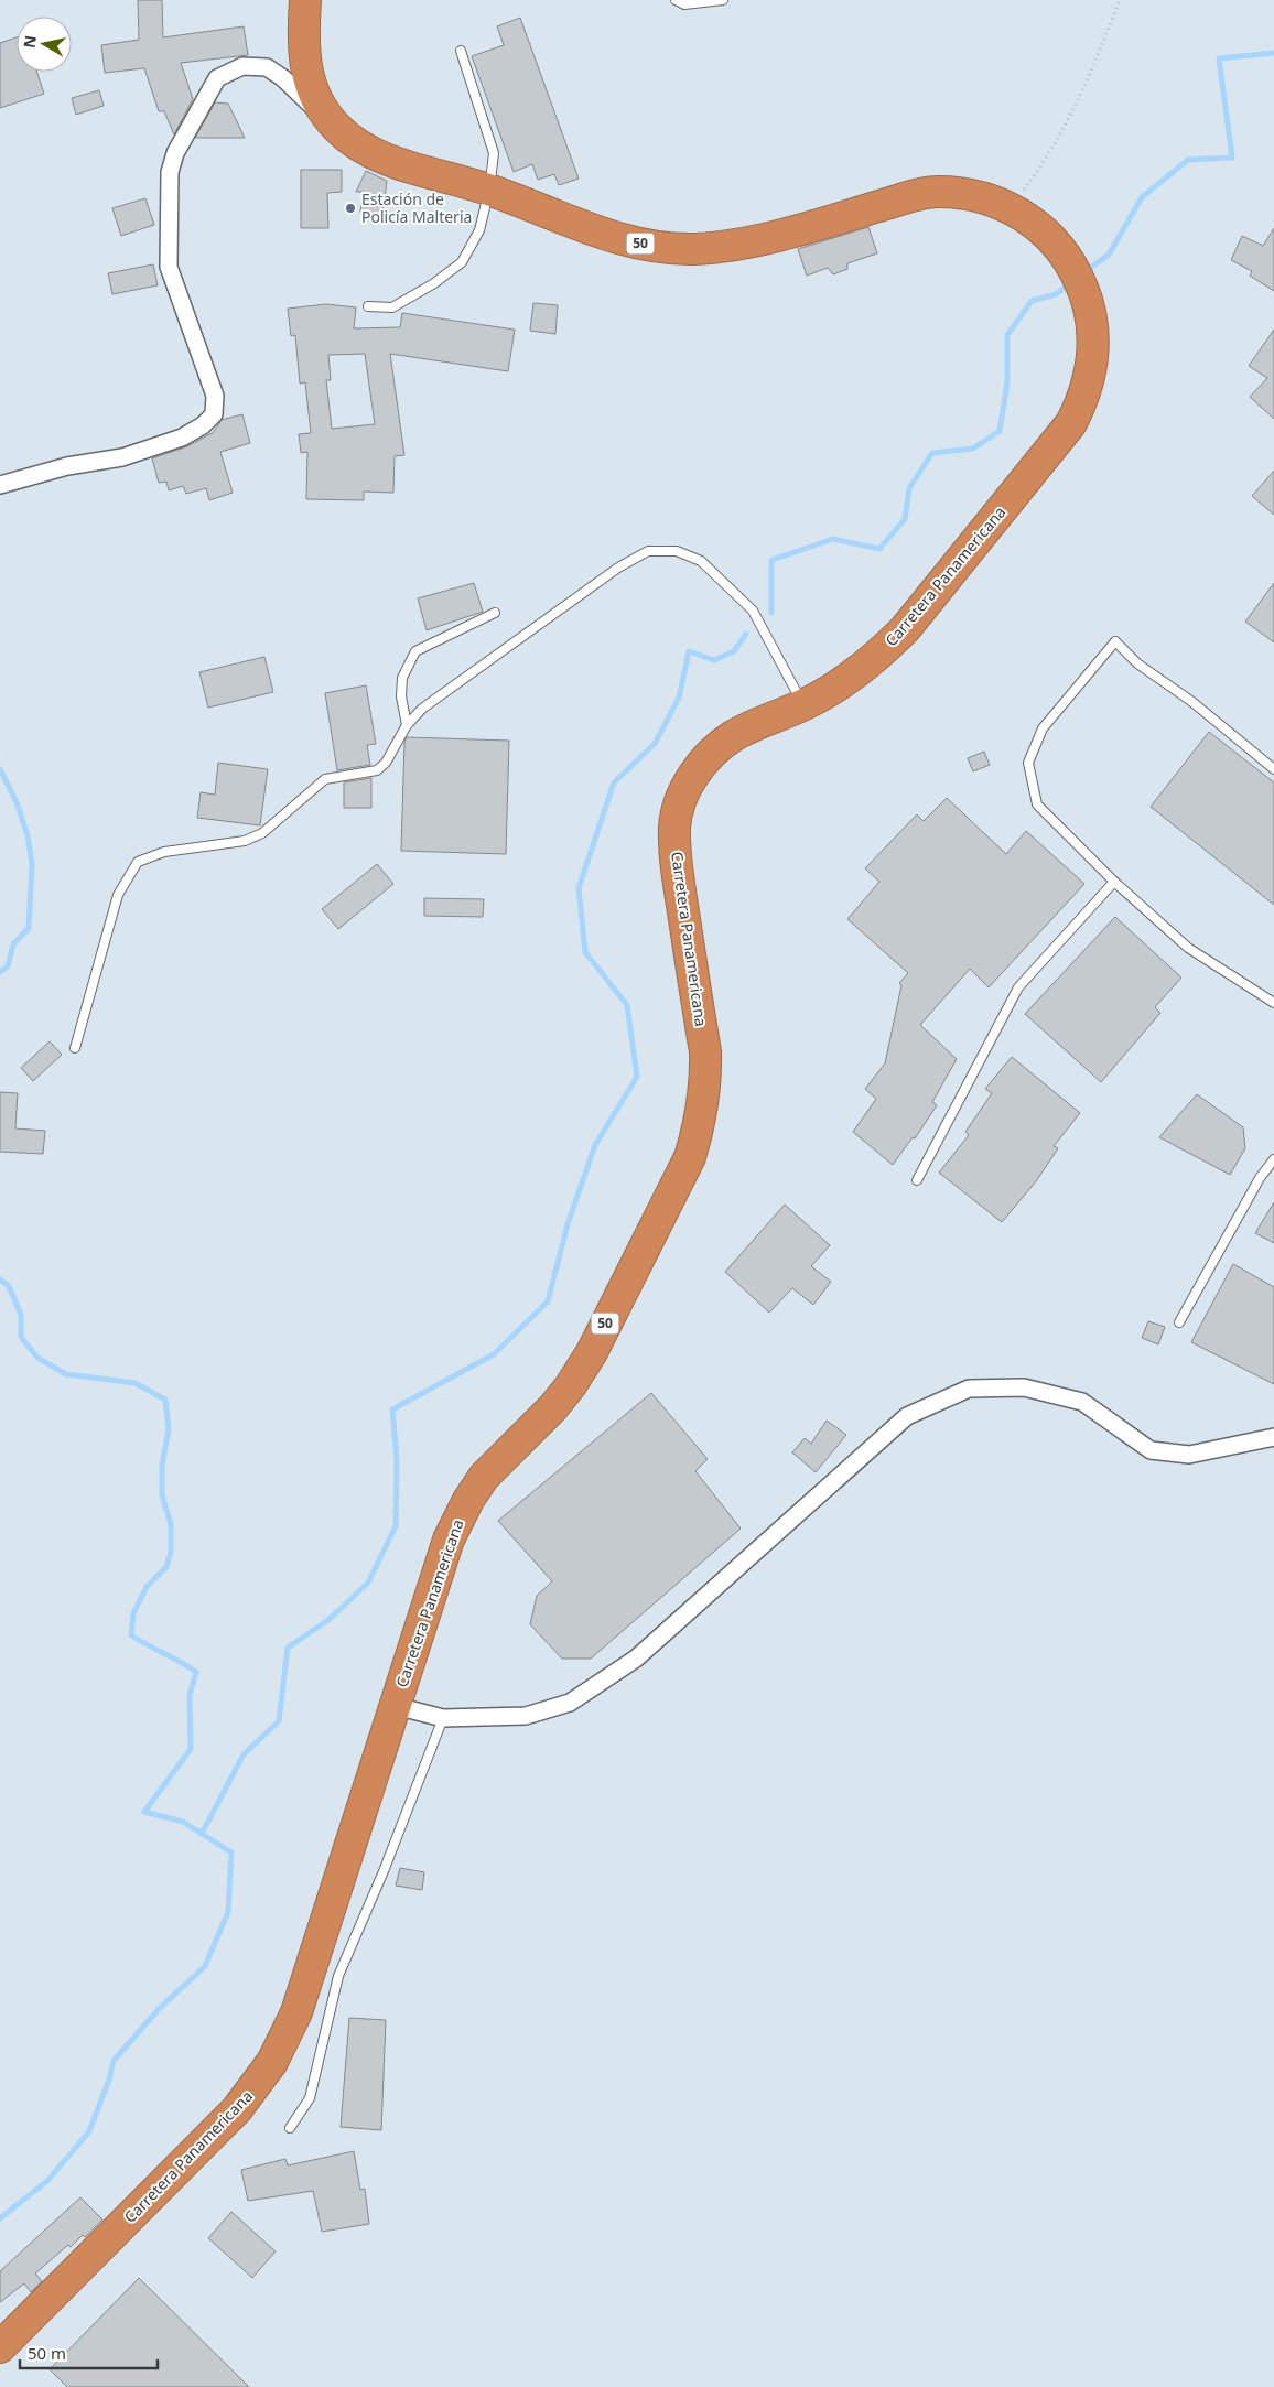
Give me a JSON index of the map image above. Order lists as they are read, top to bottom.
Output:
{
  "streets": {
    "highway": ["50", "Carretera Panamericana"]
  },
  "places": ["Estación de Policía Malteria"],
  "scale_bar": "50 m",
  "north": "left"
}
